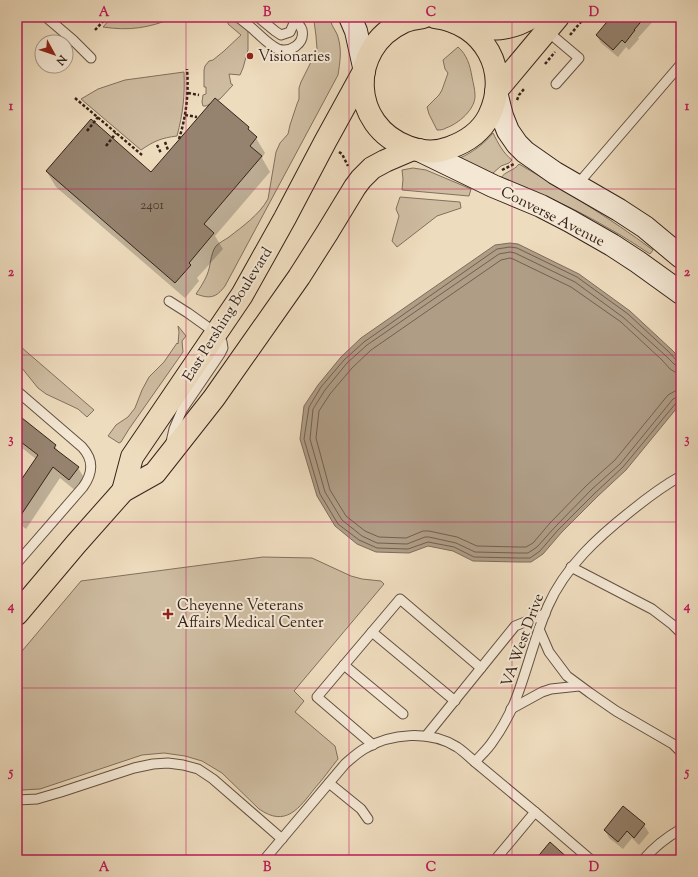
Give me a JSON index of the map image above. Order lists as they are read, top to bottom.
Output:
{
  "streets": {
    "main road": ["Converse Avenue", "East Pershing Boulevard"],
    "lane": ["VA West Drive"]
  },
  "crossings": [
    ["Converse Avenue", "East Pershing Boulevard"]
  ],
  "places": {
    "other": ["Visionaries"],
    "health": ["Cheyenne Veterans Affairs Medical Center"]
  },
  "house_numbers": ["2401"],
  "north": "bottom right",
  "grid": {
    "columns": [
      "A",
      "B",
      "C",
      "D"
    ],
    "rows": [
      "1",
      "2",
      "3",
      "4",
      "5"
    ]
  }
}
